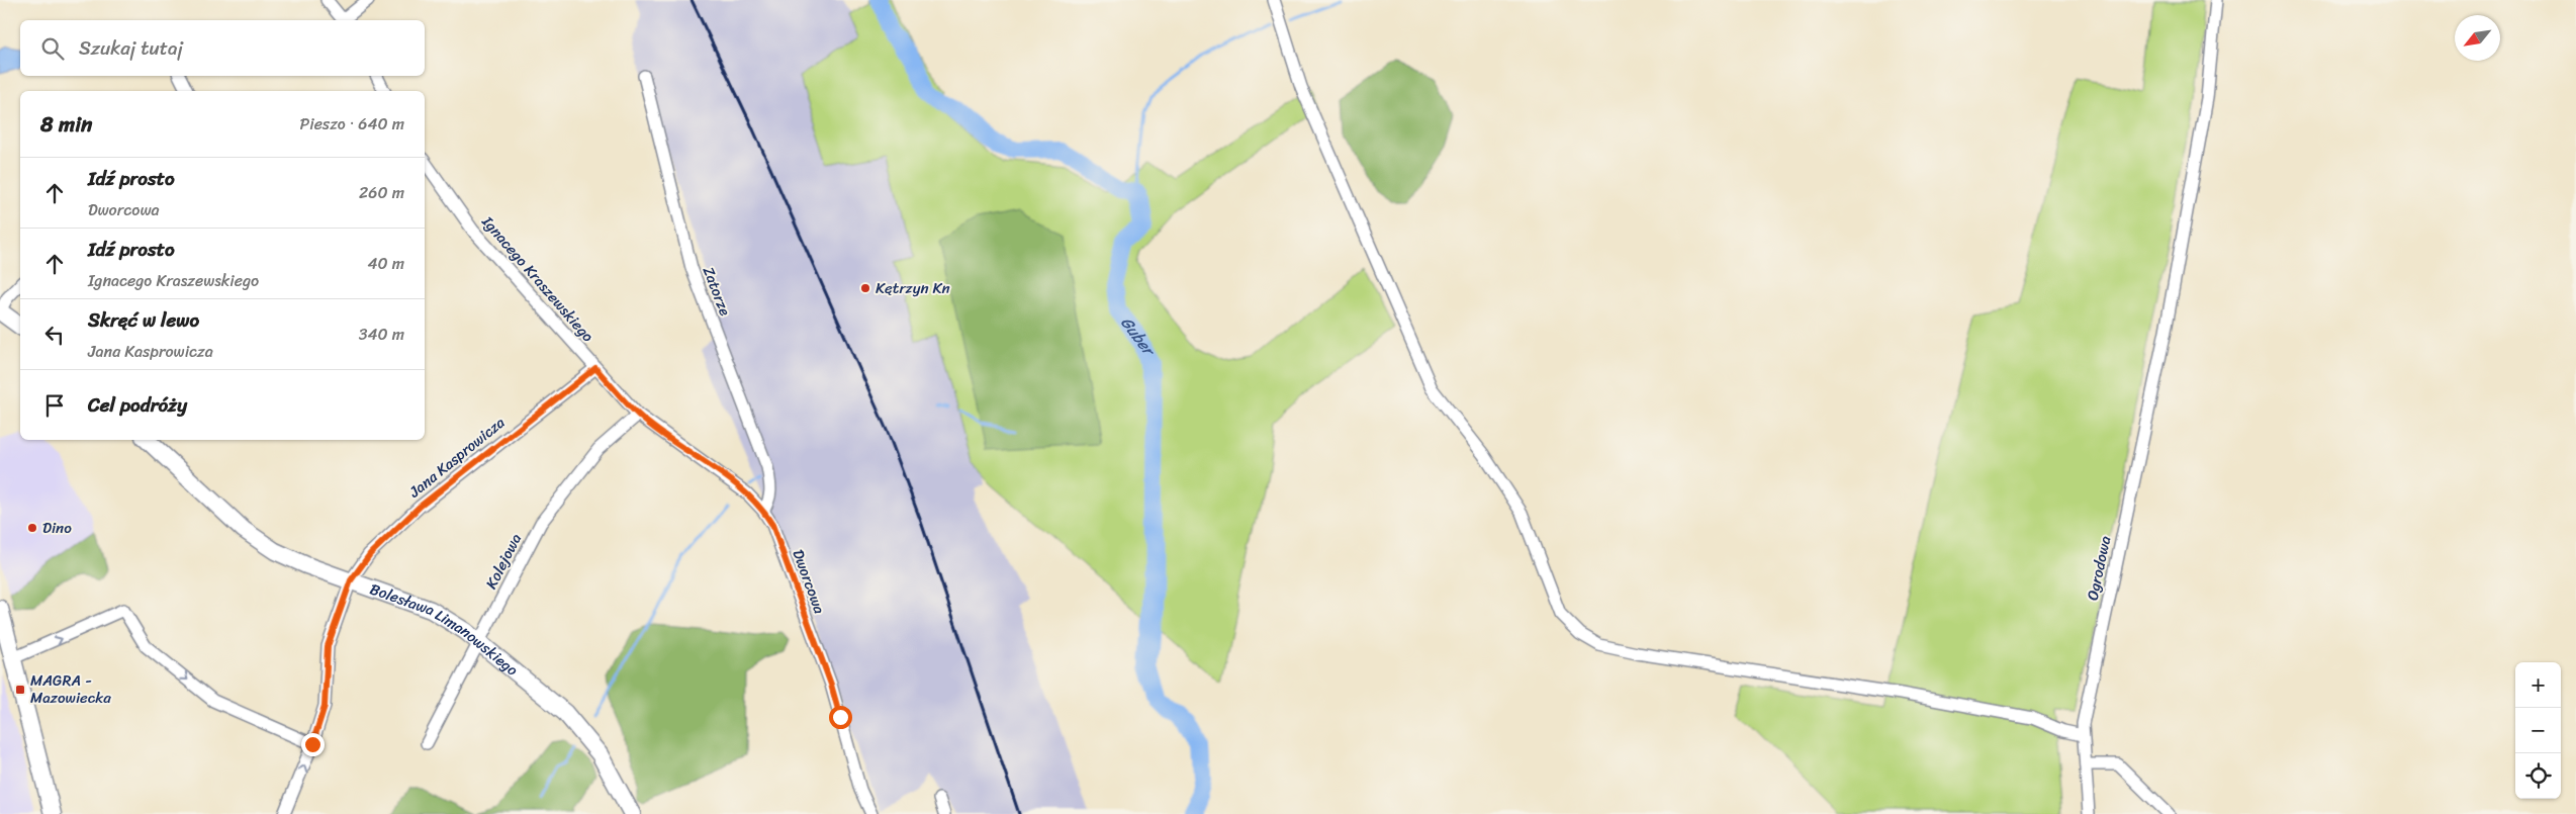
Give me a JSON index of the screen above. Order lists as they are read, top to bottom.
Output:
{
  "streets": {
    "street": [
      "Ignacego Kraszewskiego",
      "Zatorze",
      "Jana Kasprowicza",
      "Kolejowa",
      "Ogrodowa",
      "Dworcowa",
      "Bolesława Limanowskiego"
    ]
  },
  "crossings": [
    ["Ignacego Kraszewskiego", "Jana Kasprowicza"],
    ["Ignacego Kraszewskiego", "Kolejowa"],
    ["Ignacego Kraszewskiego", "Dworcowa"],
    ["Zatorze", "Dworcowa"],
    ["Jana Kasprowicza", "Bolesława Limanowskiego"],
    ["Kolejowa", "Dworcowa"],
    ["Kolejowa", "Bolesława Limanowskiego"]
  ],
  "water": ["Guber"],
  "places": {
    "other": ["Kętrzyn Kn", "Dino"],
    "transit": ["MAGRA - Mazowiecka"]
  },
  "north": "bottom left",
  "page": {
    "search": "Szukaj tutaj",
    "heading": ["8 min", "Pieszo · 640 m"],
    "list": [
      ["Idź prosto", "Dworcowa", "260 m"],
      ["Idź prosto", "Ignacego Kraszewskiego", "40 m"],
      ["Skręć w lewo", "Jana Kasprowicza", "340 m"],
      "Cel podróży"
    ],
    "map_buttons": ["+", "−"]
  }
}
